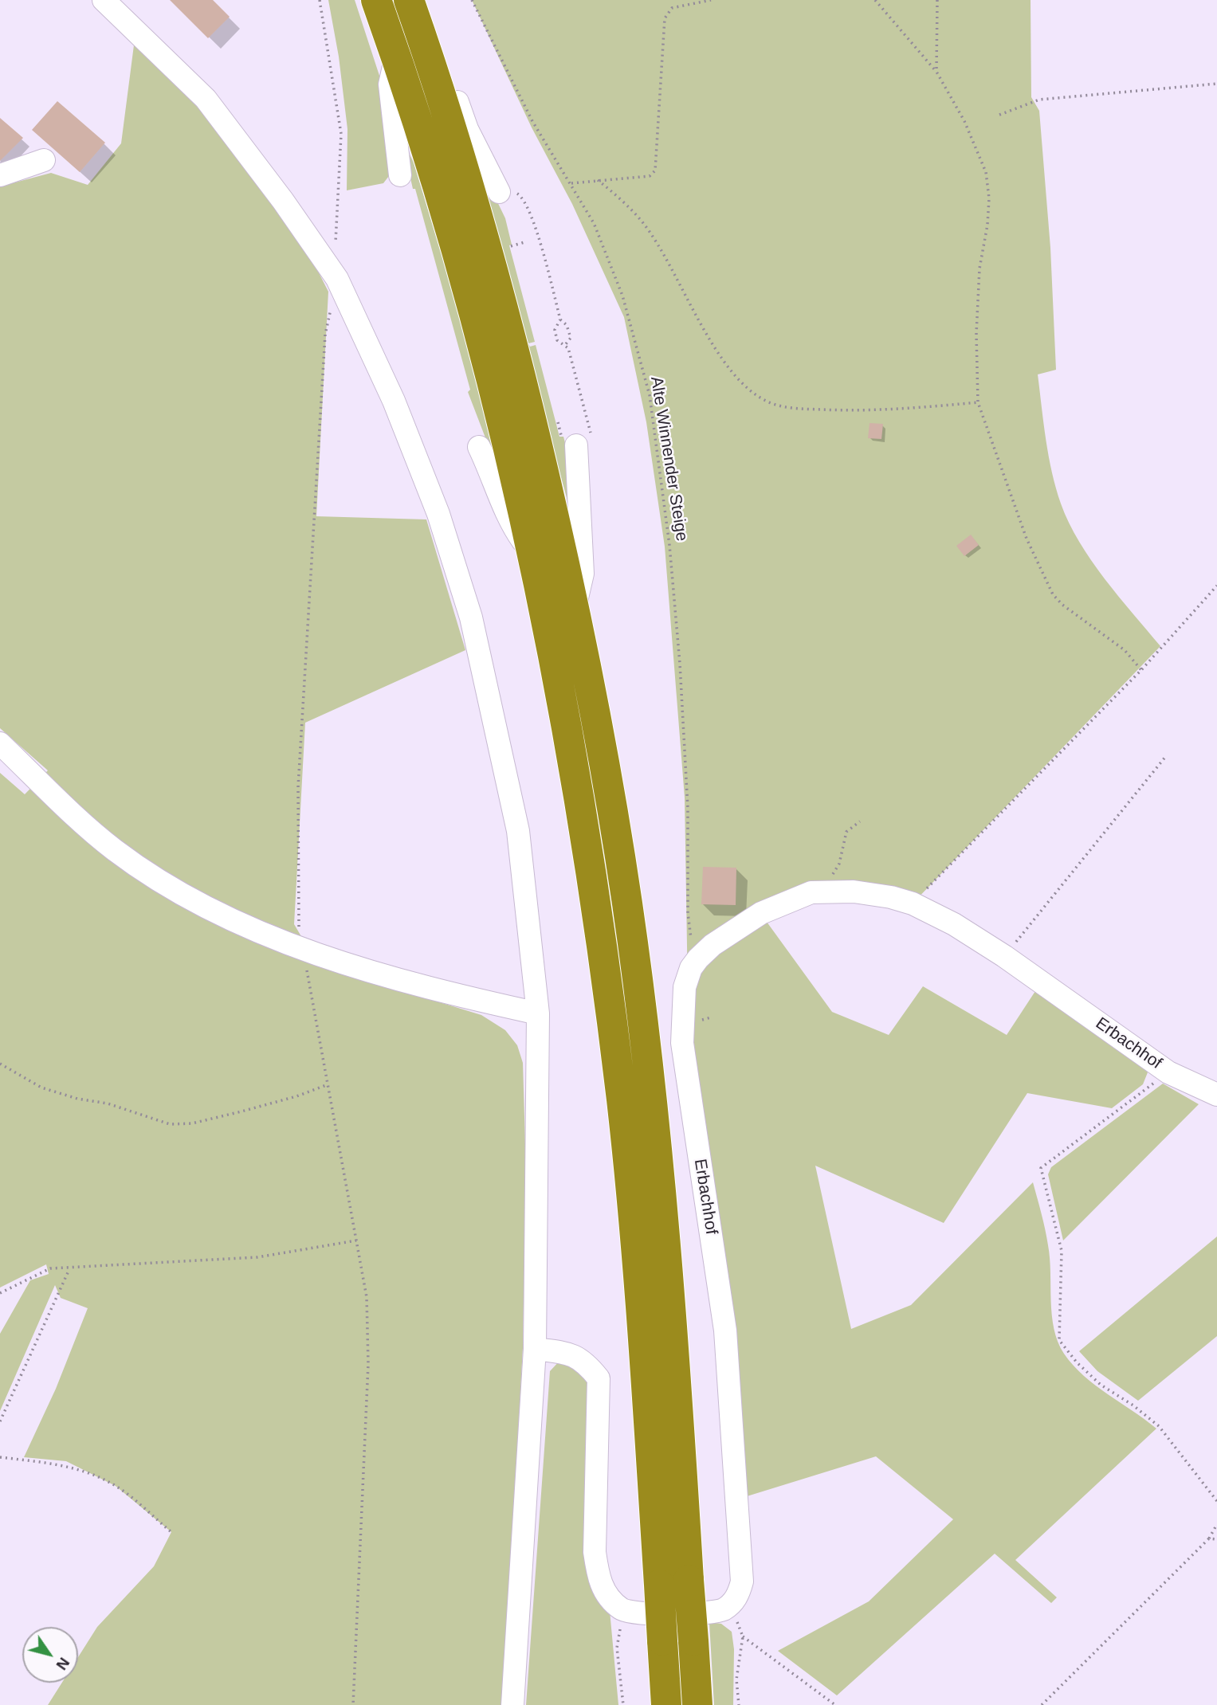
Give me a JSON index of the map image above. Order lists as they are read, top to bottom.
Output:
{
  "streets": {
    "street": ["Erbachhof"],
    "path": ["Alte Winnender Steige"]
  },
  "crossings": [
    ["Alte Winnender Steige", "Erbachhof"]
  ],
  "north": "bottom right"
}
